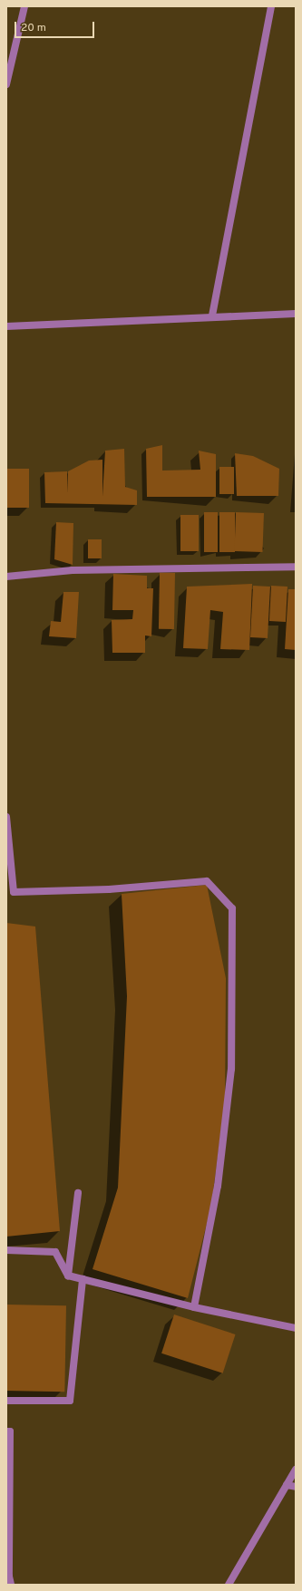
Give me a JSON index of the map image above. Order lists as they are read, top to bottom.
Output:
{
  "scale_bar": "20 m"
}
